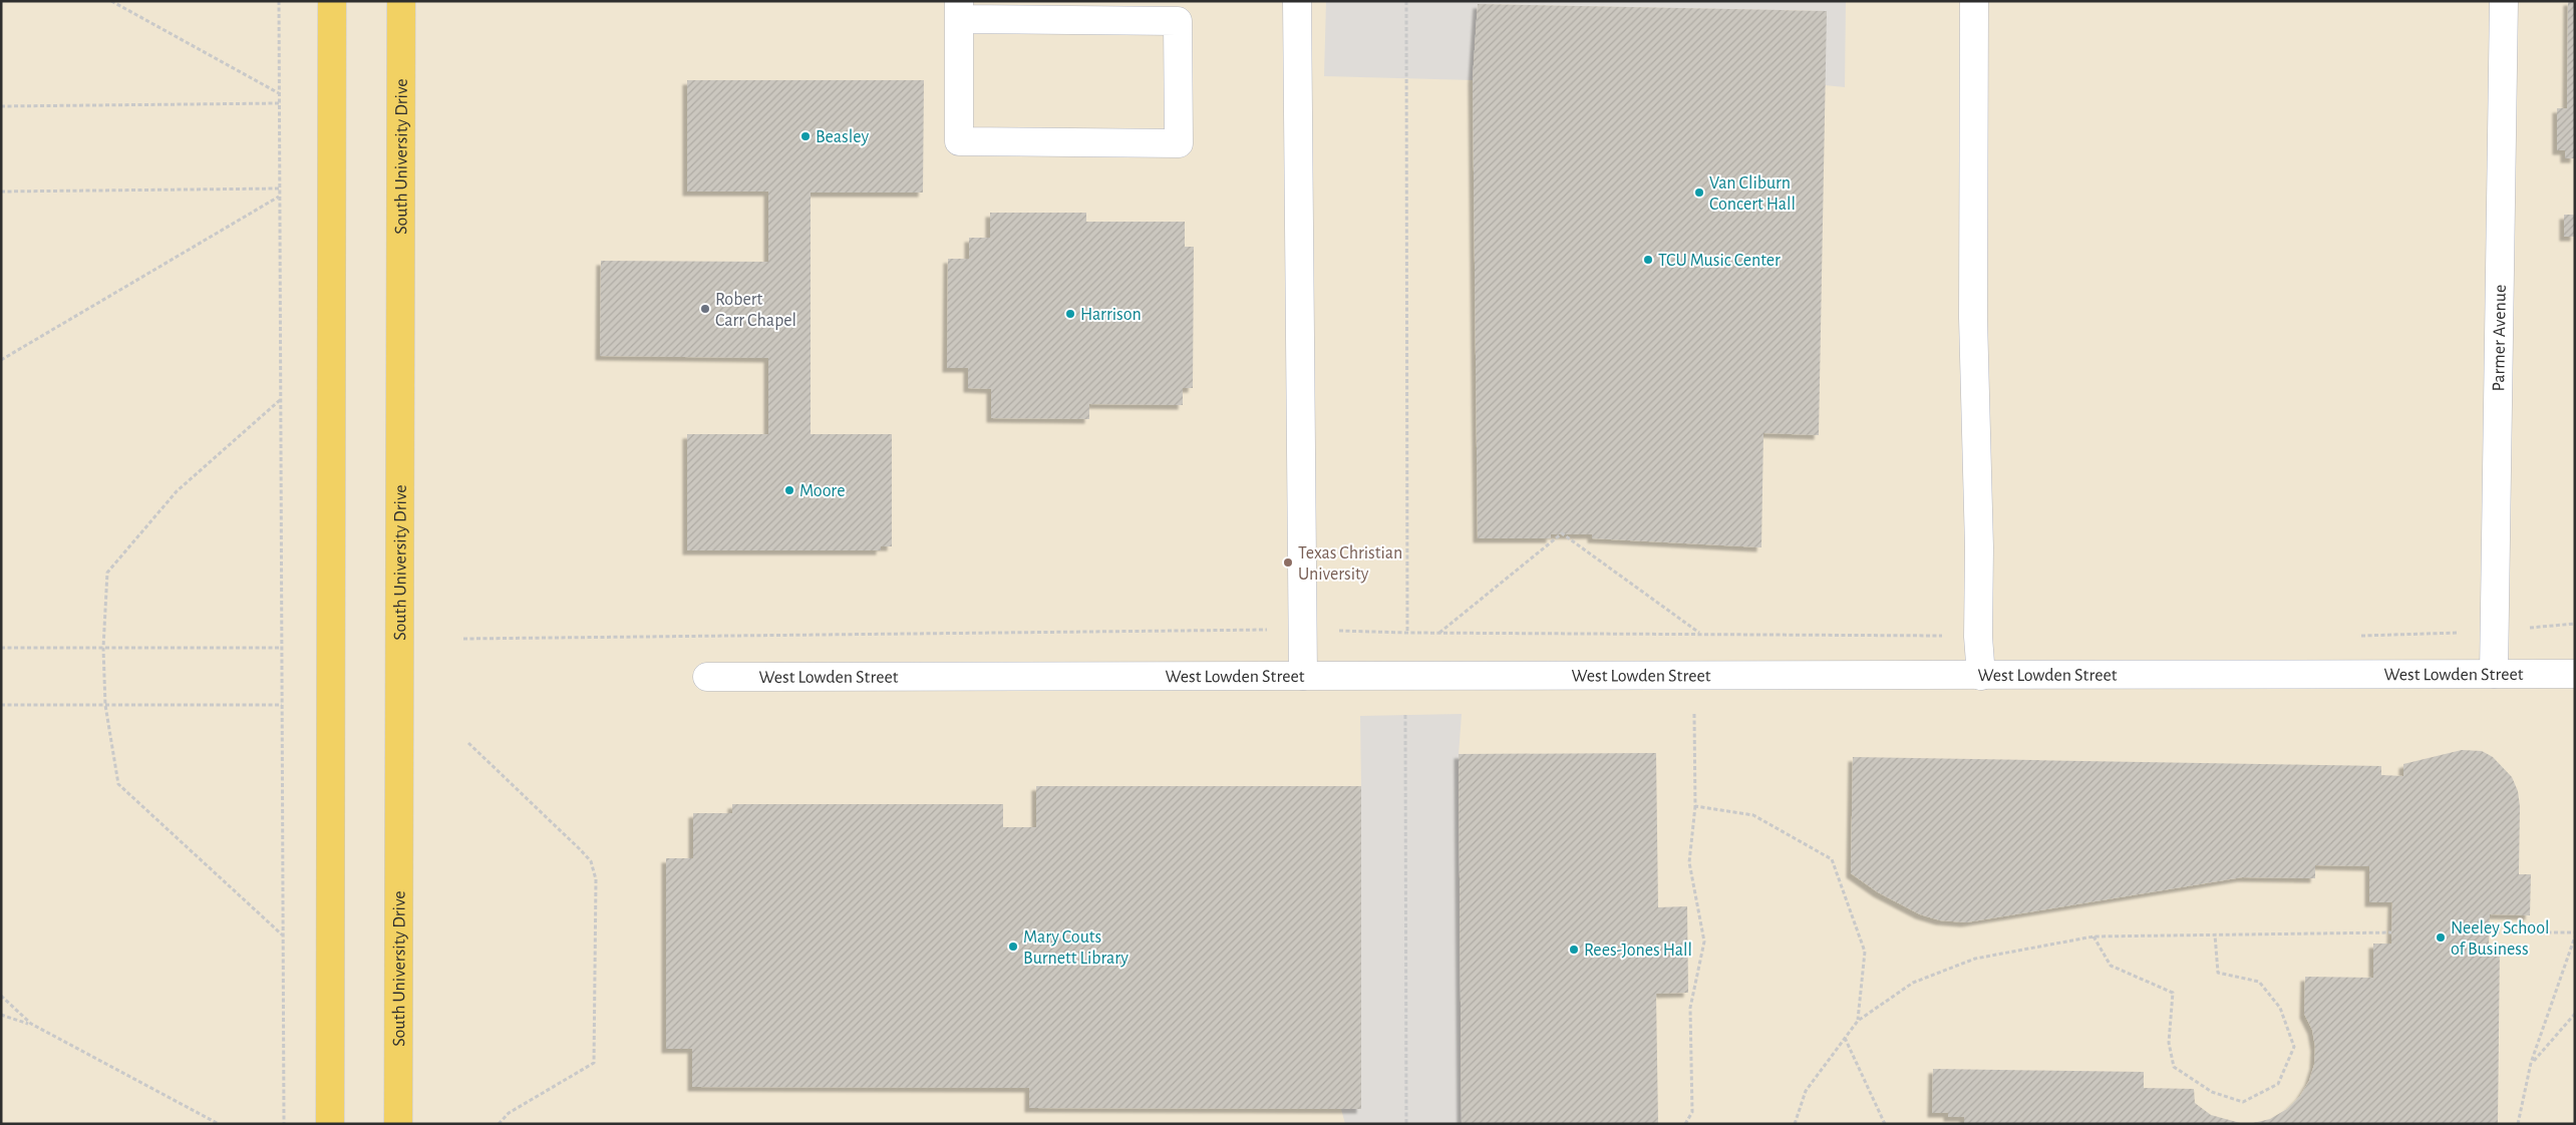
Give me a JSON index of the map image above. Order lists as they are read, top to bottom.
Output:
{
  "streets": {
    "main road": ["South University Drive"],
    "street": ["Parmer Avenue", "West Lowden Street"]
  },
  "crossings": [
    ["Parmer Avenue", "West Lowden Street"]
  ],
  "places": [
    "Beasley",
    "Van Cliburn Concert Hall",
    "TCU Music Center",
    "Robert Carr Chapel",
    "Harrison",
    "Moore",
    "Texas Christian University",
    "Neeley School of Business",
    "Mary Couts Burnett Library",
    "Rees-Jones Hall"
  ]
}
